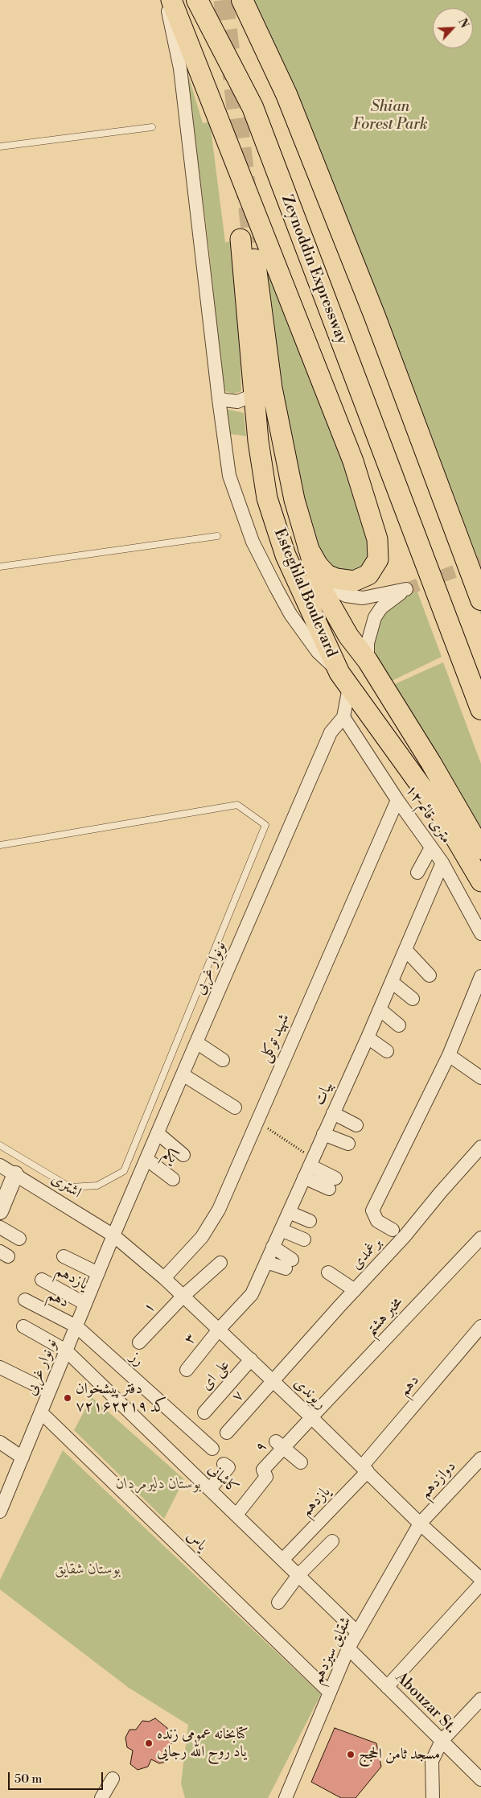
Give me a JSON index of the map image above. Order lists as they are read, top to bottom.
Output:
{
  "streets": {
    "highway": ["Zeynoddin Expressway"],
    "main road": ["Esteghlal Boulevard"],
    "street": [
      "۱۲ متری قائم",
      "نونوار غربی",
      "شهید توکلی",
      "بیات",
      "یکم",
      "اشتری",
      "برغمدی",
      "یازدهم",
      "دهم",
      "۱",
      "مخبر هشتم",
      "۳",
      "رز",
      "نو نوار غربی",
      "علی ای",
      "ریوندی",
      "۷",
      "۹",
      "کاشانی",
      "دوازدهم",
      "یاس",
      "شقایق سیزدهم",
      "Abouzar St."
    ]
  },
  "crossings": [
    ["۱۲ متری قائم", "نونوار غربی"],
    ["۱۲ متری قائم", "شهید توکلی"],
    ["۱۲ متری قائم", "بیات"],
    ["نونوار غربی", "یکم"],
    ["نونوار غربی", "اشتری"],
    ["نونوار غربی", "نو نوار غربی"],
    ["نونوار غربی", "ریوندی"],
    ["شهید توکلی", "ریوندی"],
    ["بیات", "۳"],
    ["بیات", "ریوندی"],
    ["اشتری", "نو نوار غربی"],
    ["اشتری", "ریوندی"],
    ["برغمدی", "ریوندی"],
    ["برغمدی", "۷"],
    ["یازدهم", "دهم"],
    ["یازدهم", "نو نوار غربی"],
    ["یازدهم", "ریوندی"],
    ["دهم", "رز"],
    ["دهم", "نو نوار غربی"],
    ["دهم", "ریوندی"],
    ["۱", "ریوندی"],
    ["مخبر هشتم", "ریوندی"],
    ["مخبر هشتم", "۹"],
    ["۳", "ریوندی"],
    ["رز", "نو نوار غربی"],
    ["نو نوار غربی", "ریوندی"],
    ["نو نوار غربی", "کاشانی"],
    ["نو نوار غربی", "یاس"],
    ["علی ای", "ریوندی"],
    ["ریوندی", "۷"],
    ["ریوندی", "۹"],
    ["ریوندی", "دوازدهم"],
    ["ریوندی", "شقایق سیزدهم"],
    ["۹", "کاشانی"],
    ["کاشانی", "شقایق سیزدهم"],
    ["دوازدهم", "شقایق سیزدهم"],
    ["یاس", "شقایق سیزدهم"],
    ["شقایق سیزدهم", "Abouzar St."]
  ],
  "parks": ["Shian Forest Park", "بوستان دلیرمردان", "بوستان شقایق"],
  "places": ["دفتر پیشخوان کد ۷۲۱۶۲۲۱۹", "کتابخانه عمومی زنده یاد روح الله رجایی", "مسجد ثامن الحجج"],
  "scale_bar": "50 m",
  "north": "top right"
}
